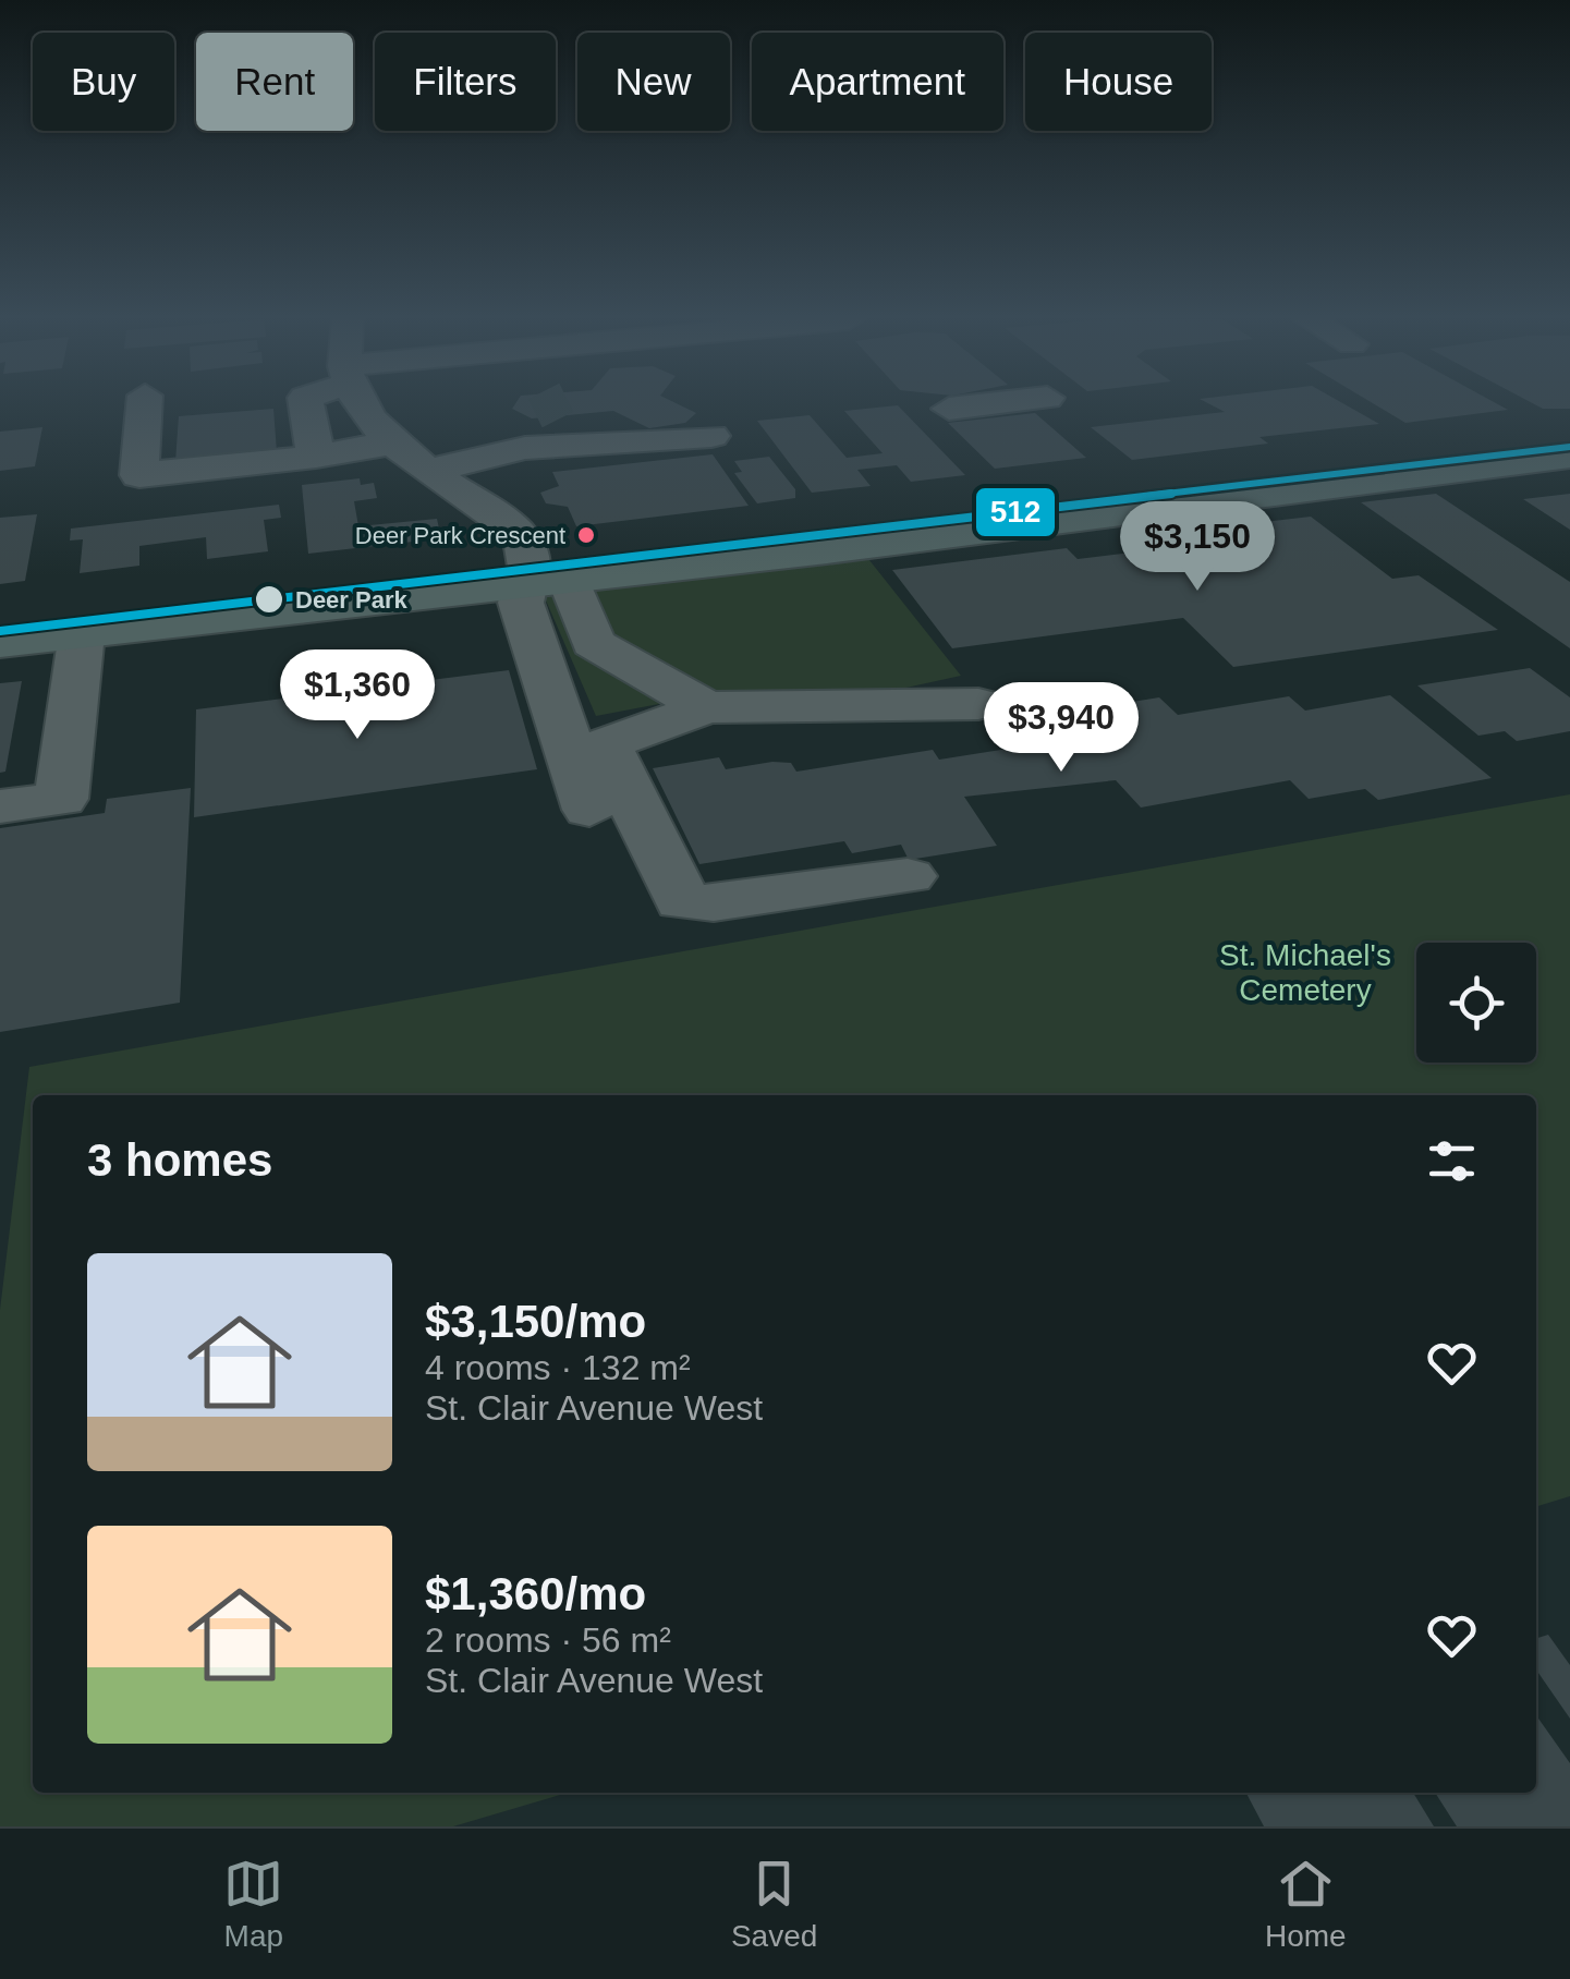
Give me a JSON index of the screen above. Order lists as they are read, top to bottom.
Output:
{
  "parks": ["St. Michael's Cemetery"],
  "places": ["Deer Park Crescent", "Deer Park"],
  "lines": ["transit line 512"],
  "page": {
    "chip": [
      "Buy",
      "Rent",
      "Filters",
      "New",
      "Apartment",
      "House"
    ],
    "price": ["$3,150", "$1,360", "$3,940"],
    "heading": "3 homes",
    "list": [
      {
        "name": "$3,150/mo",
        "note": "4 rooms · 132 m² · St. Clair Avenue West"
      },
      {
        "name": "$1,360/mo",
        "note": "2 rooms · 56 m² · St. Clair Avenue West"
      }
    ],
    "tabs": ["Map", "Saved", "Home"]
  }
}
